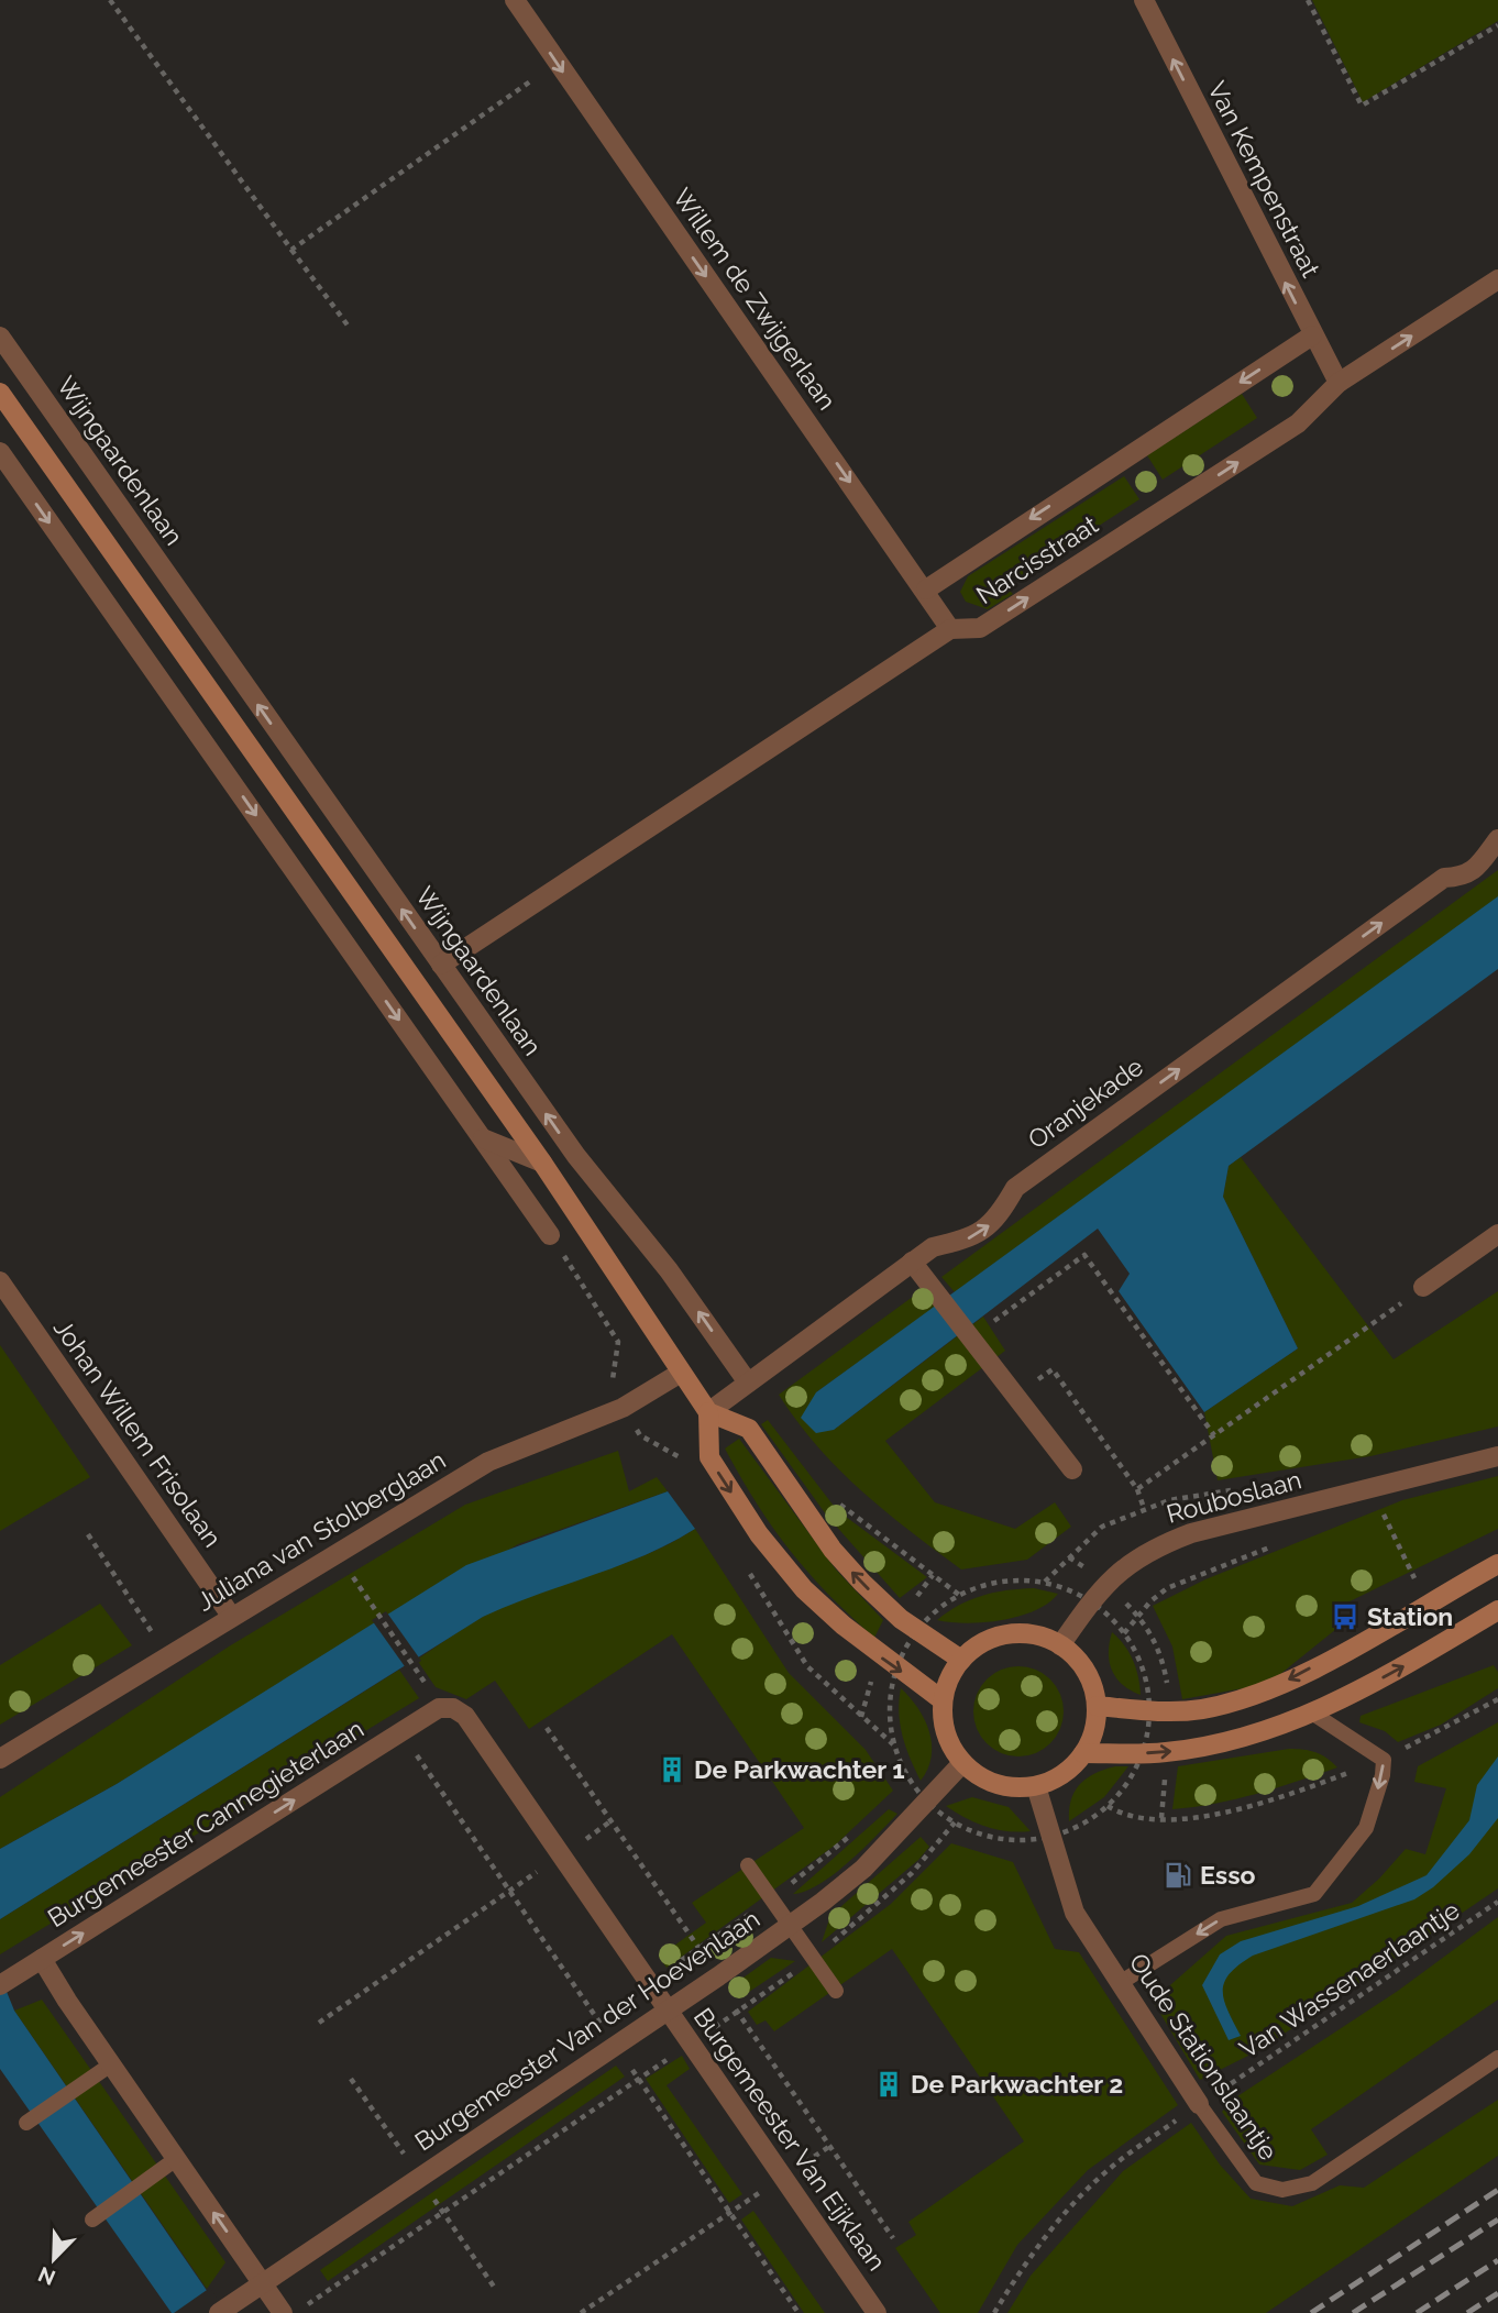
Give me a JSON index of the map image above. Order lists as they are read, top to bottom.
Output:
{
  "streets": {
    "street": [
      "Van Kempenstraat",
      "Willem de Zwijgerlaan",
      "Wijngaardenlaan",
      "Narcisstraat",
      "Oranjekade",
      "Johan Willem Frisolaan",
      "Rouboslaan",
      "Juliana van Stolberglaan",
      "Burgemeester Cannegieterlaan",
      "Burgemeester Van der Hoevenlaan",
      "Oude Stationslaantje",
      "Burgemeester Van Eijklaan"
    ],
    "path": ["Van Wassenaerlaantje"]
  },
  "crossings": [
    ["Van Kempenstraat", "Narcisstraat"],
    ["Willem de Zwijgerlaan", "Narcisstraat"],
    ["Wijngaardenlaan", "Narcisstraat"],
    ["Wijngaardenlaan", "Oranjekade"],
    ["Johan Willem Frisolaan", "Juliana van Stolberglaan"],
    ["Rouboslaan", "Burgemeester Van der Hoevenlaan"],
    ["Rouboslaan", "Oude Stationslaantje"],
    ["Burgemeester Cannegieterlaan", "Burgemeester Van Eijklaan"],
    ["Van Wassenaerlaantje", "Oude Stationslaantje"],
    ["Burgemeester Van der Hoevenlaan", "Oude Stationslaantje"],
    ["Burgemeester Van der Hoevenlaan", "Burgemeester Van Eijklaan"]
  ],
  "one_way": [
    "Van Kempenstraat",
    "Willem de Zwijgerlaan",
    "Oranjekade",
    "Burgemeester Cannegieterlaan"
  ],
  "places": {
    "bus stop": ["Station"],
    "building": ["De Parkwachter 1", "De Parkwachter 2"],
    "fuel station": ["Esso"]
  },
  "north": "bottom left"
}
